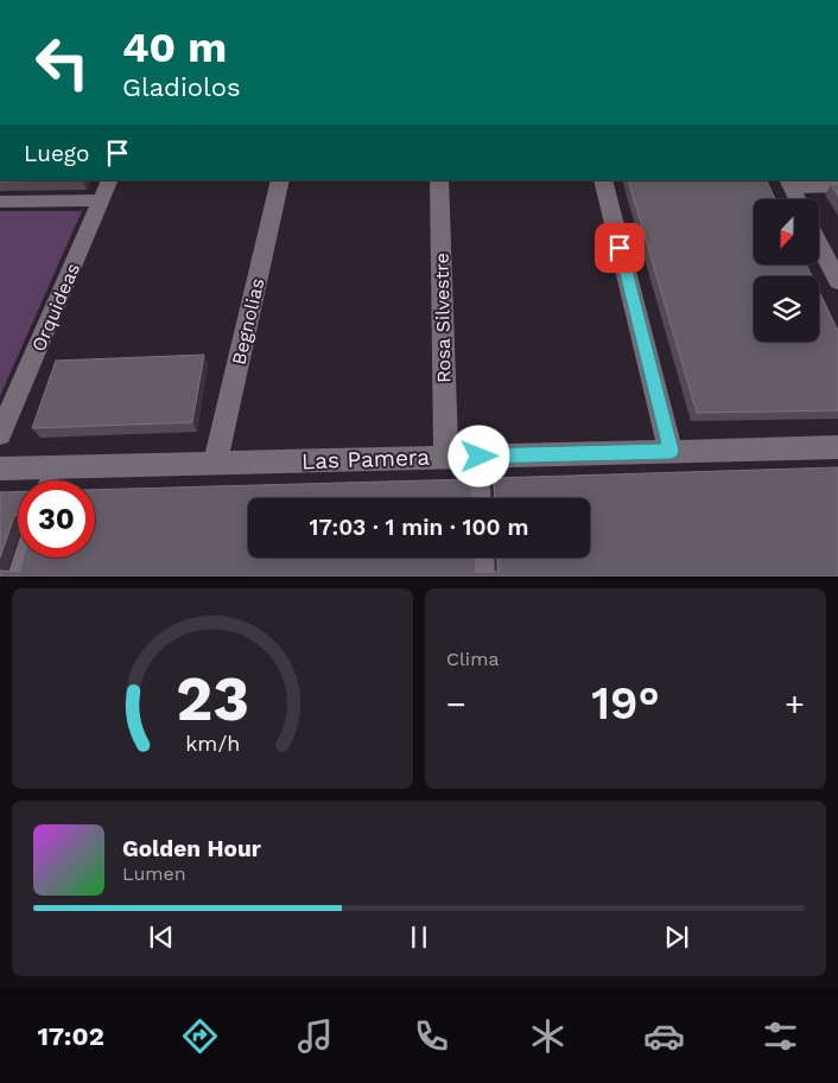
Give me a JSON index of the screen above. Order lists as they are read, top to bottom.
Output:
{
  "streets": {
    "street": [
      "Orquideas",
      "Rosa Silvestre",
      "Begnolias",
      "Las Pamera"
    ]
  },
  "crossings": [
    ["Rosa Silvestre", "Las Pamera"],
    ["Begnolias", "Las Pamera"]
  ],
  "north": "bottom",
  "page": {
    "turn": ["40 m", "Gladiolos"],
    "then": "Luego",
    "limit": "30",
    "trip": "17:03 · 1 min · 100 m",
    "tile": "Clima",
    "heat": ["−", "19°", "+"],
    "song": ["Golden Hour", "Lumen"],
    "tabs": "17:02",
    "gauge": ["23", "km/h"]
  }
}
